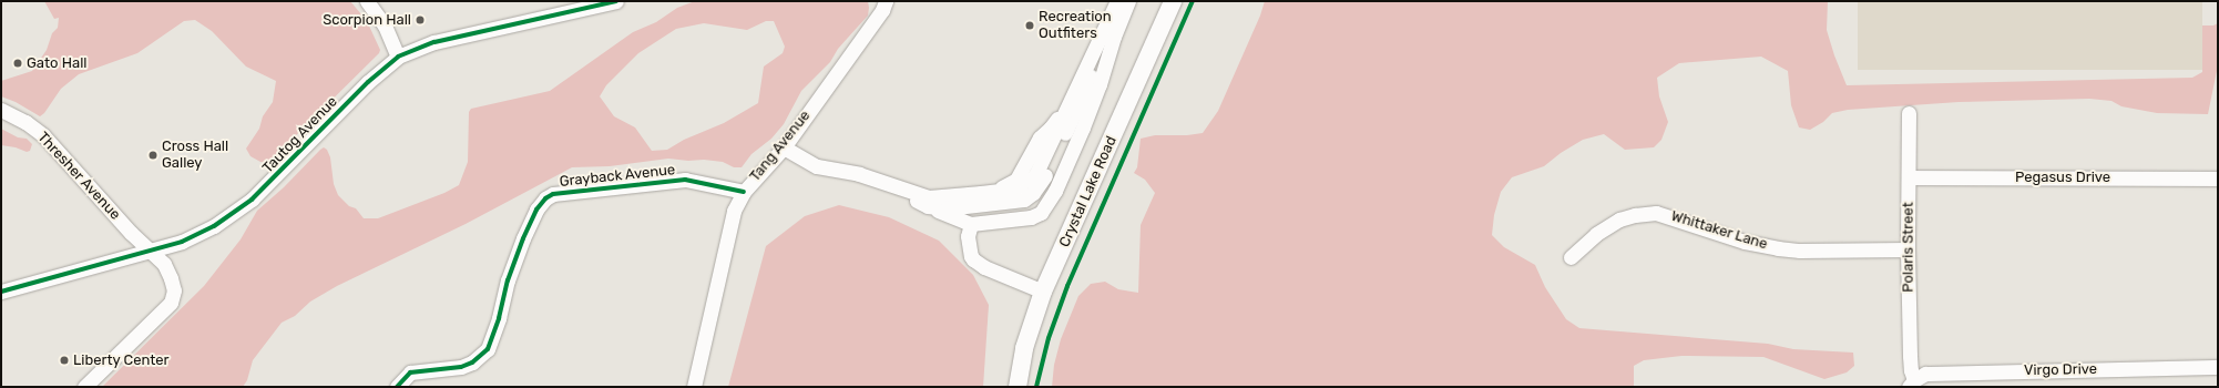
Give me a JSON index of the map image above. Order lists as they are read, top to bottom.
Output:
{
  "streets": {
    "street": [
      "Tautog Avenue",
      "Tang Avenue",
      "Thresher Avenue",
      "Grayback Avenue",
      "Pegasus Drive",
      "Crystal Lake Road",
      "Whittaker Lane",
      "Polaris Street",
      "Virgo Drive"
    ]
  },
  "crossings": [
    ["Tautog Avenue", "Thresher Avenue"],
    ["Tang Avenue", "Grayback Avenue"],
    ["Pegasus Drive", "Polaris Street"],
    ["Whittaker Lane", "Polaris Street"],
    ["Polaris Street", "Virgo Drive"]
  ],
  "places": [
    "Scorpion Hall",
    "Recreation Outfiters",
    "Gato Hall",
    "Cross Hall Galley",
    "Liberty Center"
  ]
}
